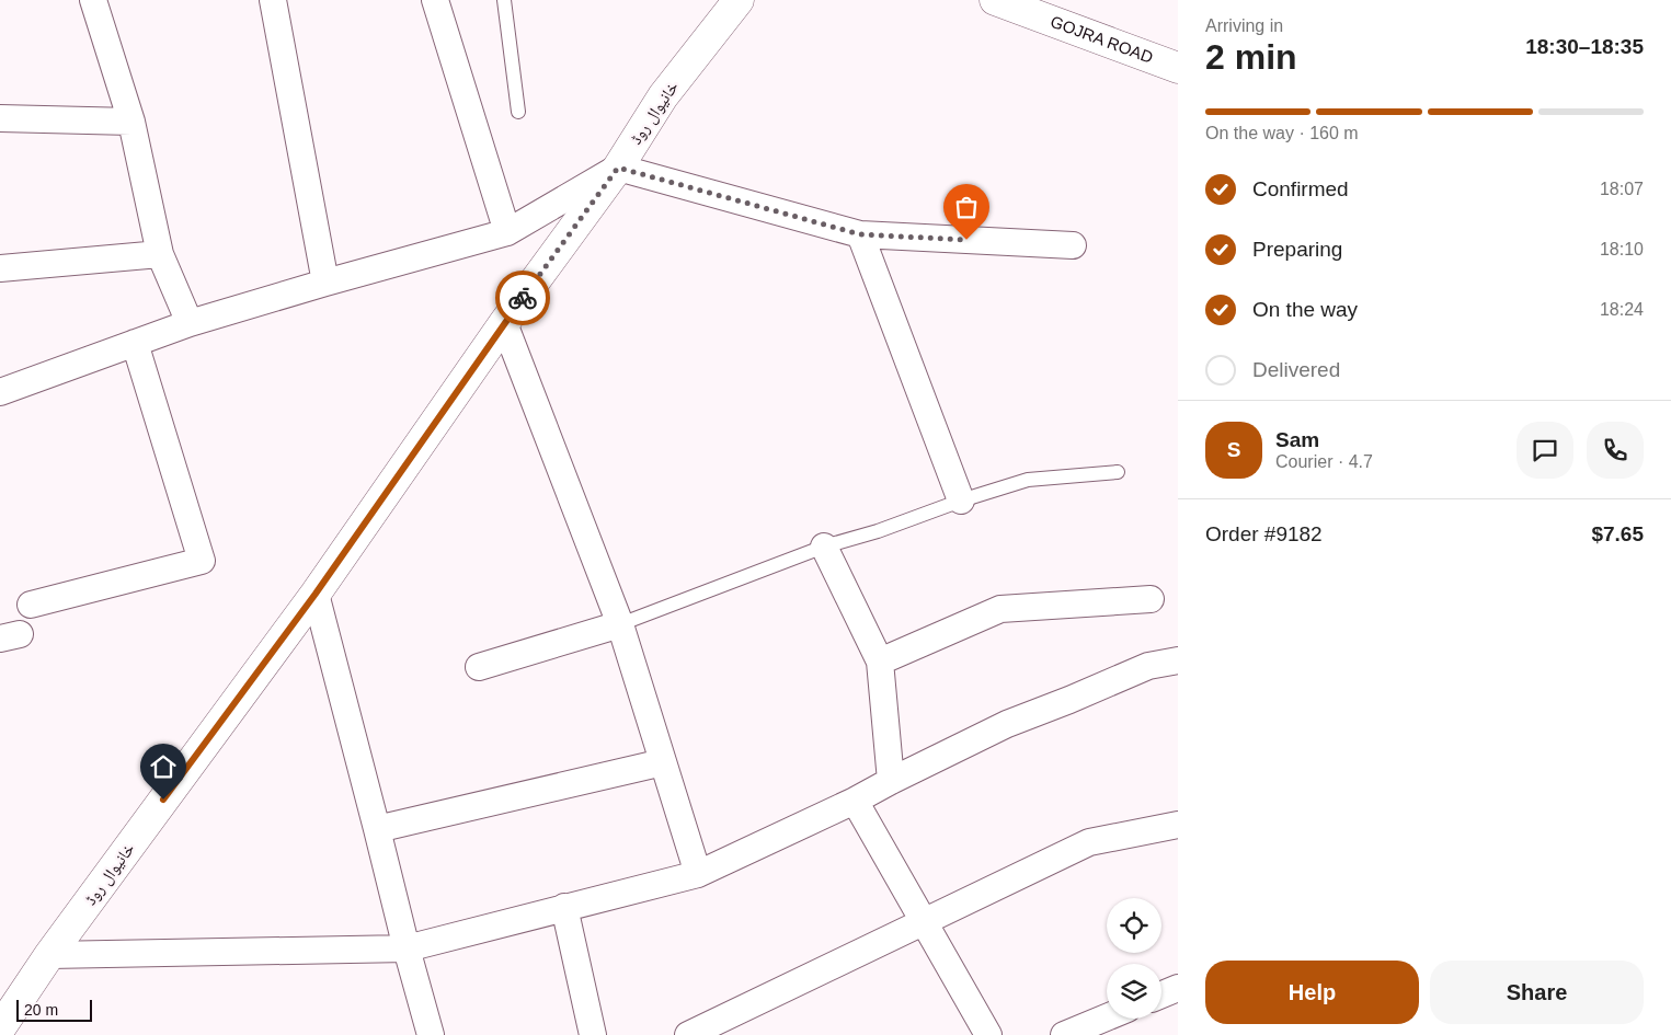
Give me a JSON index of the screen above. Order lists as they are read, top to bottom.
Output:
{
  "streets": {
    "main road": ["GOJRA ROAD", "خانیوال روڈ"]
  },
  "scale_bar": "20 m",
  "page": {
    "heading": ["2 min", "Arriving in", "18:30–18:35"],
    "panel": [
      "Sam",
      "Courier · 4.7",
      "Order #9182",
      "$7.65"
    ],
    "bar": "On the way · 160 m",
    "list": [
      ["Confirmed", "18:07"],
      ["Preparing", "18:10"],
      ["On the way", "18:24"],
      "Delivered"
    ],
    "round": "S",
    "buttons": ["Help", "Share"],
    "scale": "20 m"
  }
}
